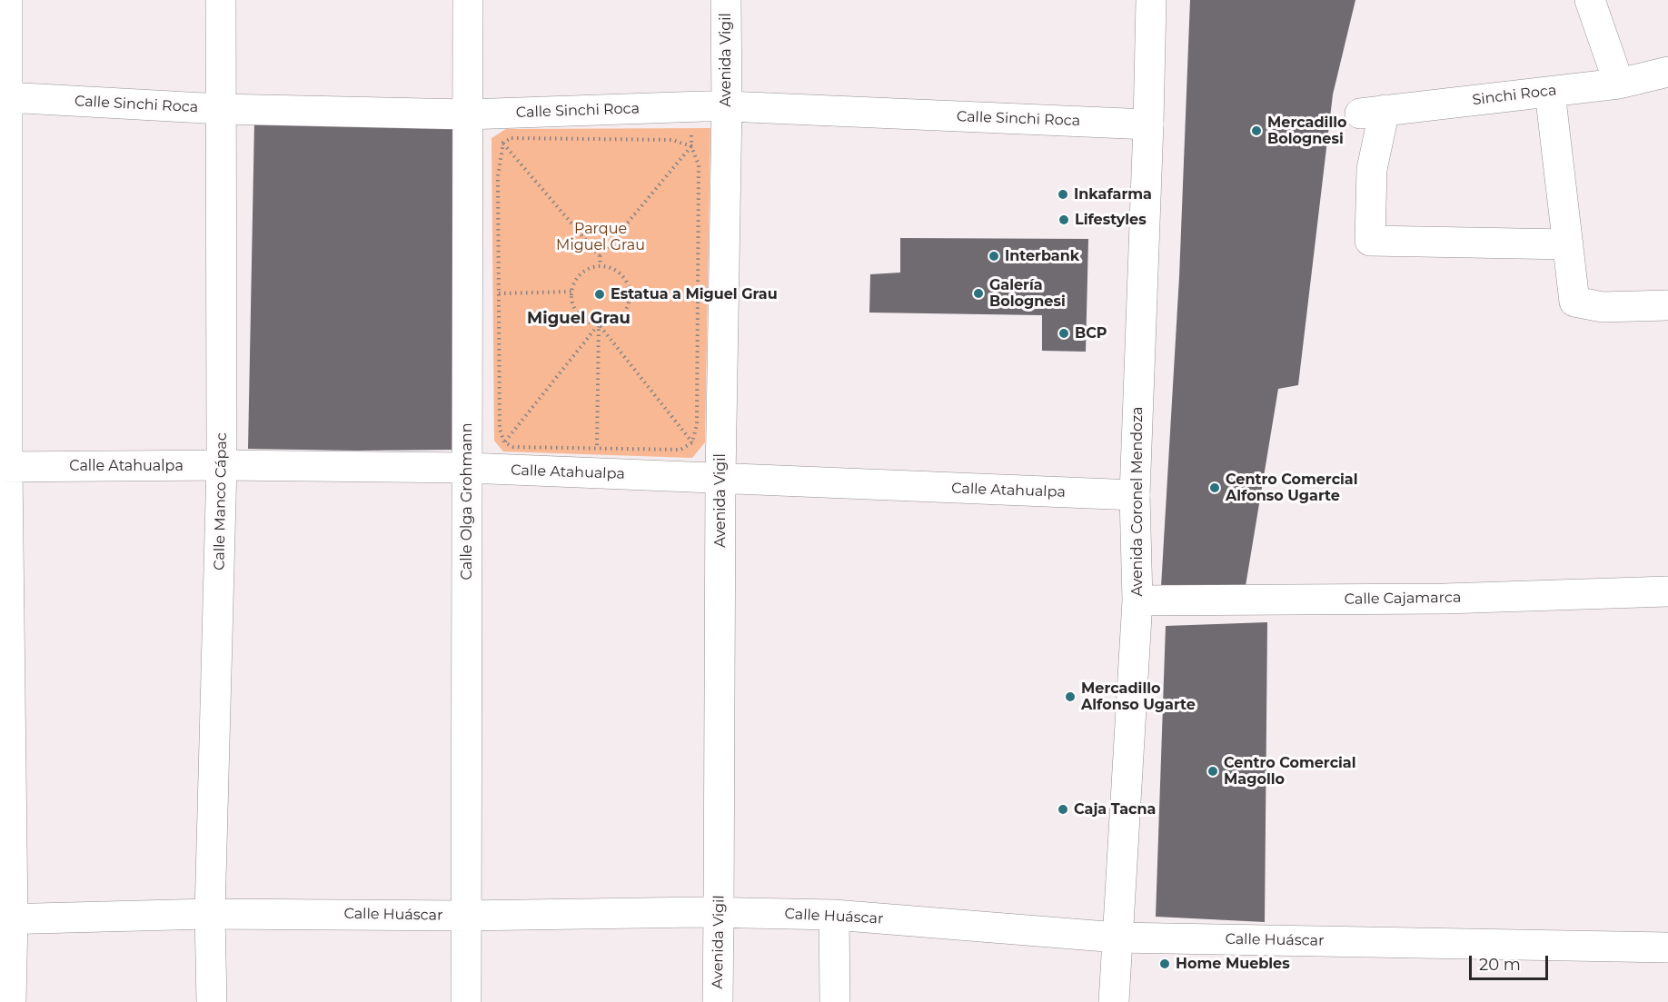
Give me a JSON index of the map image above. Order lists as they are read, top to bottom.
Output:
{
  "streets": {
    "street": [
      "Avenida Vigil",
      "Sinchi Roca",
      "Calle Sinchi Roca",
      "Calle Atahualpa",
      "Calle Manco Cápac",
      "Calle Olga Grohmann",
      "Avenida Coronel Mendoza",
      "Calle Cajamarca",
      "Calle Huáscar"
    ]
  },
  "crossings": [
    ["Avenida Vigil", "Calle Sinchi Roca"],
    ["Avenida Vigil", "Calle Atahualpa"],
    ["Avenida Vigil", "Calle Huáscar"],
    ["Calle Sinchi Roca", "Calle Manco Cápac"],
    ["Calle Sinchi Roca", "Calle Olga Grohmann"],
    ["Calle Sinchi Roca", "Avenida Coronel Mendoza"],
    ["Calle Atahualpa", "Calle Manco Cápac"],
    ["Calle Atahualpa", "Calle Olga Grohmann"],
    ["Calle Atahualpa", "Avenida Coronel Mendoza"],
    ["Calle Manco Cápac", "Calle Huáscar"],
    ["Calle Olga Grohmann", "Calle Huáscar"],
    ["Avenida Coronel Mendoza", "Calle Cajamarca"],
    ["Avenida Coronel Mendoza", "Calle Huáscar"]
  ],
  "districts": ["Miguel Grau"],
  "parks": ["Parque Miguel Grau"],
  "places": [
    "Mercadillo Bolognesi",
    "Inkafarma",
    "Lifestyles",
    "Interbank",
    "Galería Bolognesi",
    "Estatua a Miguel Grau",
    "BCP",
    "Centro Comercial Alfonso Ugarte",
    "Mercadillo Alfonso Ugarte",
    "Centro Comercial Magollo",
    "Caja Tacna",
    "Home Muebles"
  ],
  "scale_bar": "20 m"
}
